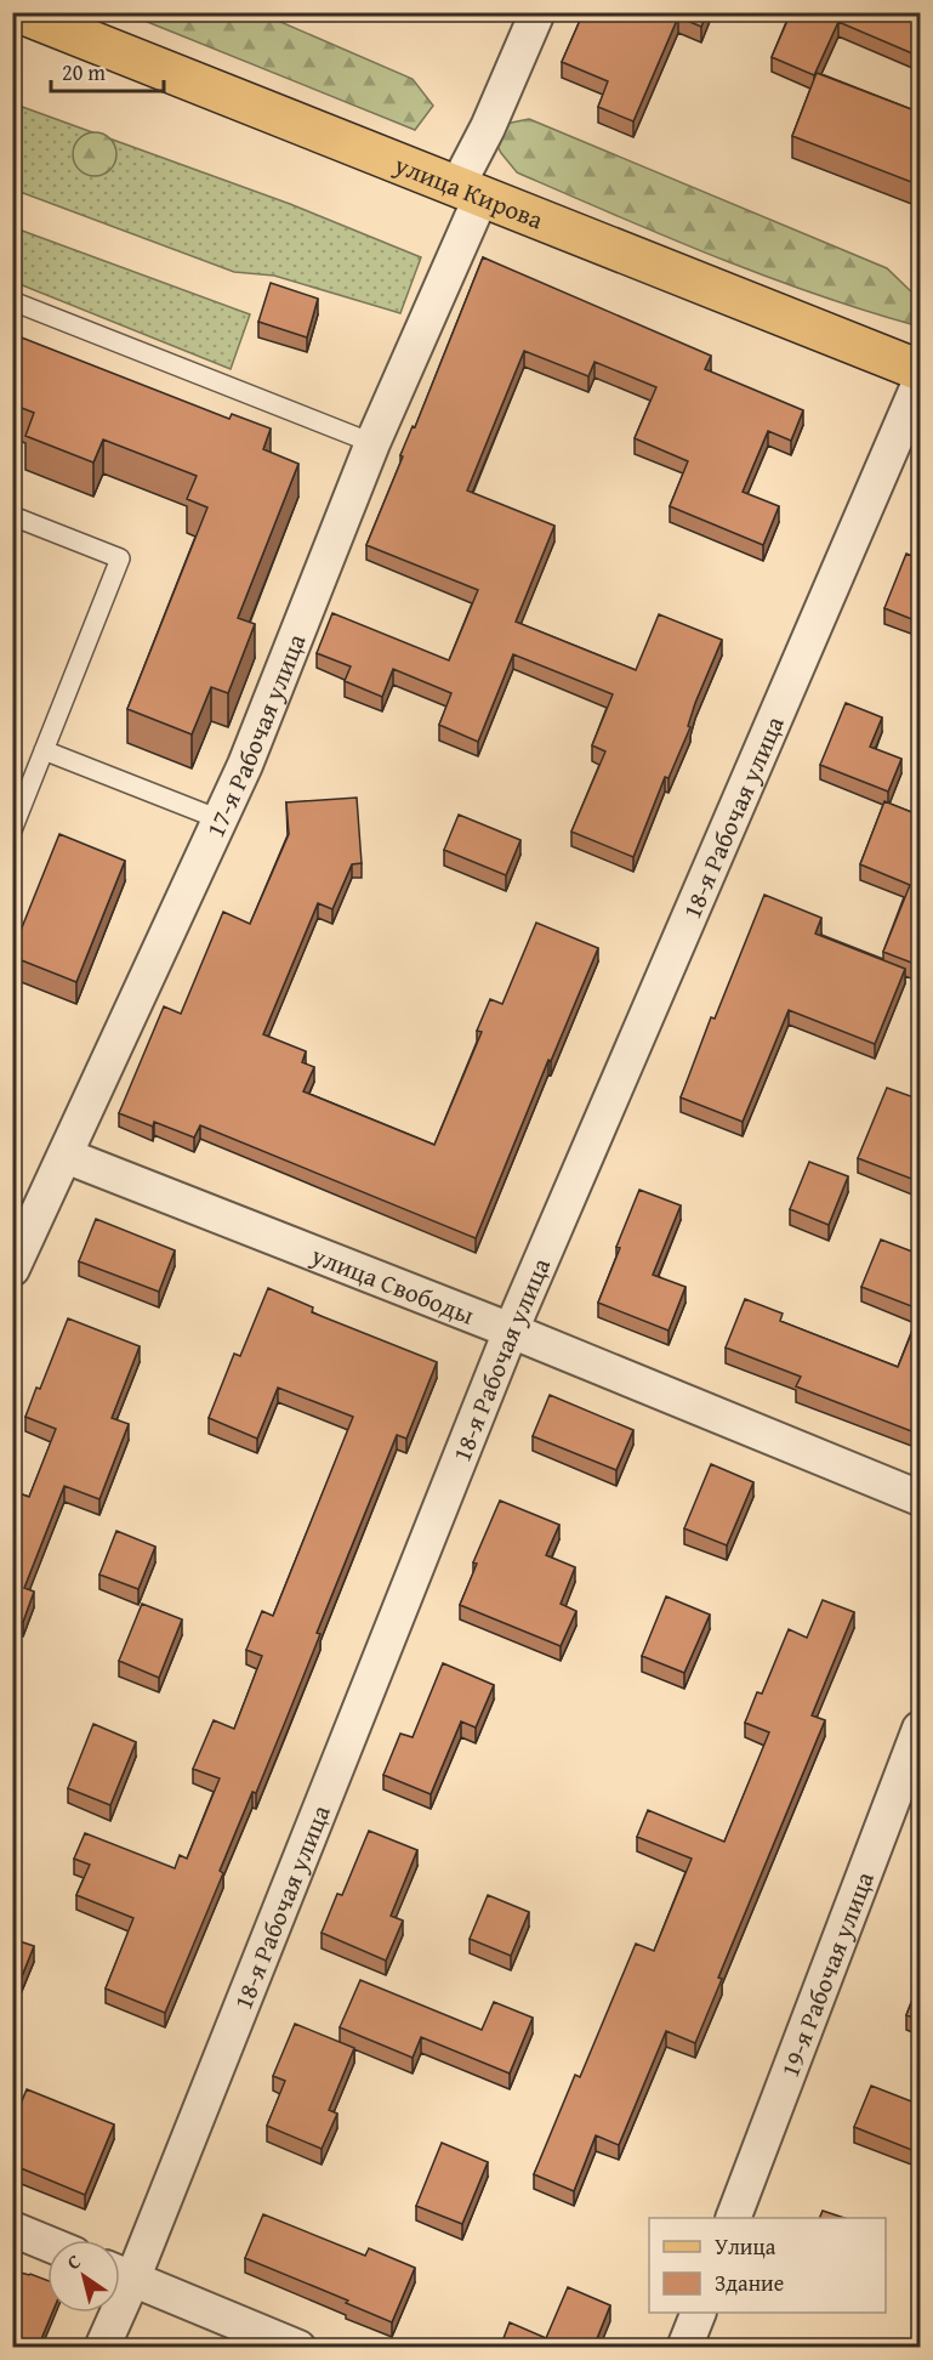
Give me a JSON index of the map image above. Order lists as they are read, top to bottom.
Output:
{
  "streets": {
    "main road": ["улица Кирова"],
    "street": [
      "17-я Рабочая улица",
      "18-я Рабочая улица",
      "улица Свободы",
      "19-я Рабочая улица"
    ]
  },
  "crossings": [
    ["улица Кирова", "17-я Рабочая улица"],
    ["17-я Рабочая улица", "улица Свободы"],
    ["18-я Рабочая улица", "улица Свободы"]
  ],
  "legend": ["Улица", "Здание"],
  "scale_bar": "20 m",
  "north": "top left"
}
